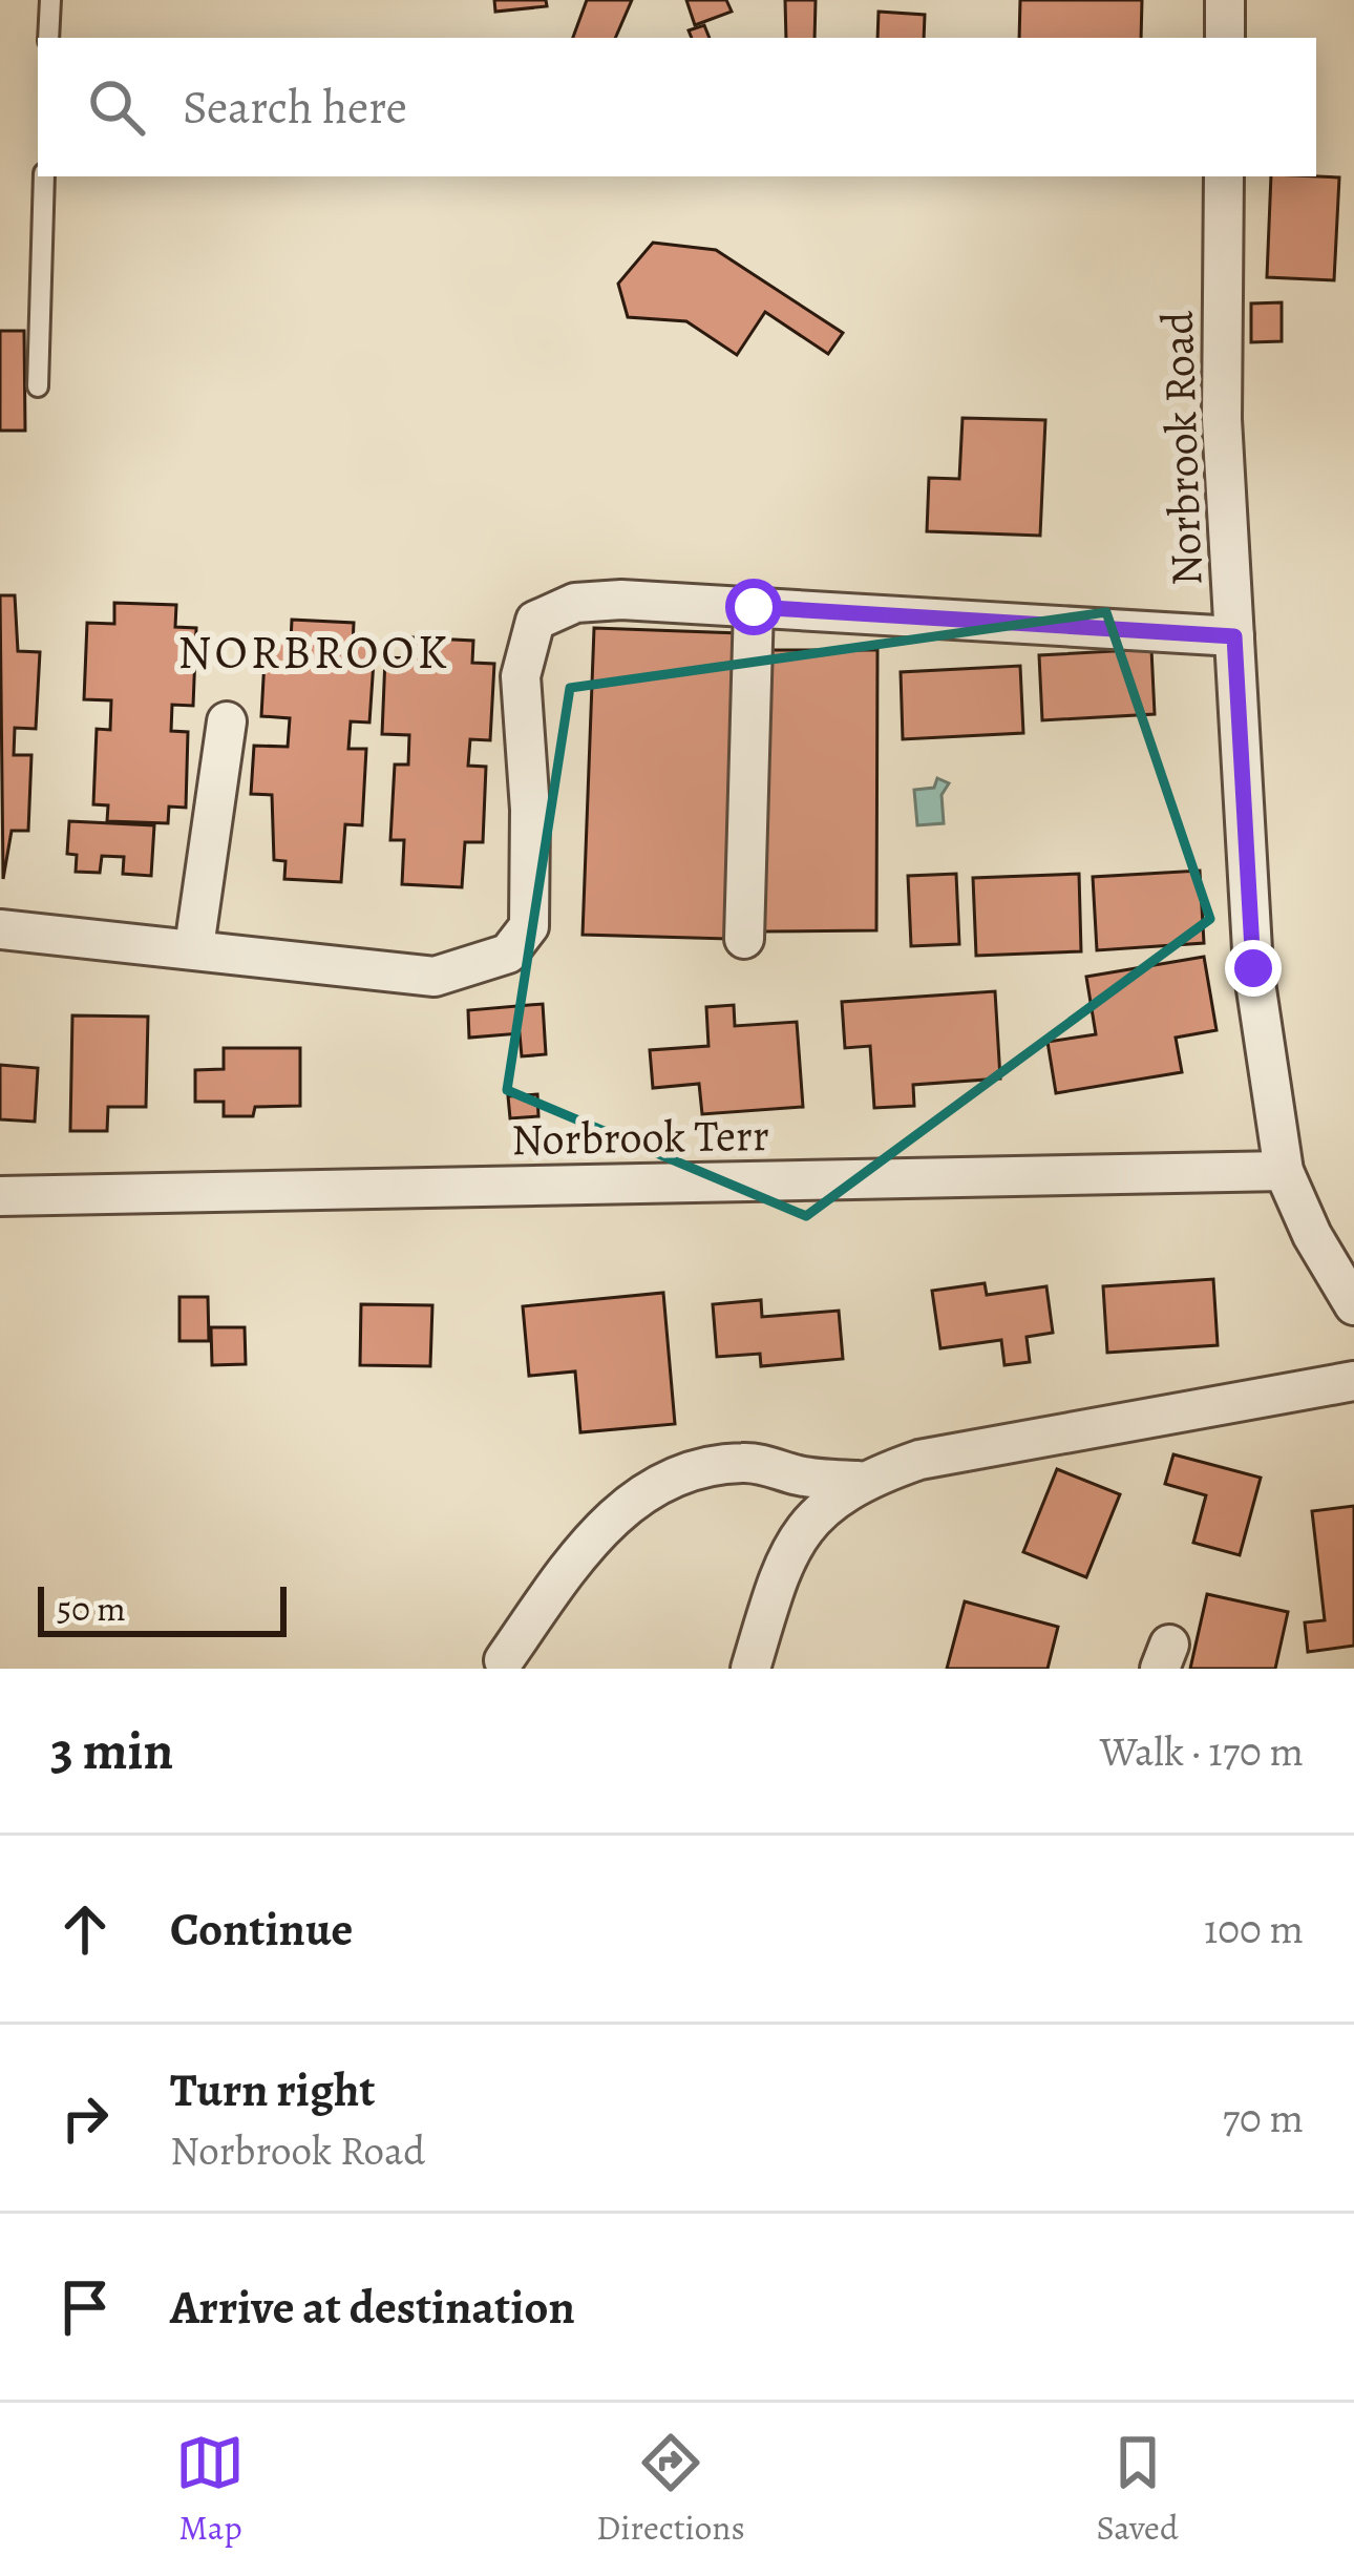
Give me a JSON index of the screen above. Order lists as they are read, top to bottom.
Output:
{
  "streets": {
    "street": ["Norbrook Road", "Norbrook Terr"]
  },
  "crossings": [
    ["Norbrook Road", "Norbrook Terr"]
  ],
  "districts": ["NORBROOK"],
  "scale_bar": "50 m",
  "page": {
    "search": "Search here",
    "scale": "50 m",
    "heading": ["3 min", "Walk · 170 m"],
    "list": [
      ["Continue", "100 m"],
      ["Turn right", "Norbrook Road", "70 m"],
      "Arrive at destination"
    ],
    "nav": ["Map", "Directions", "Saved"]
  }
}
